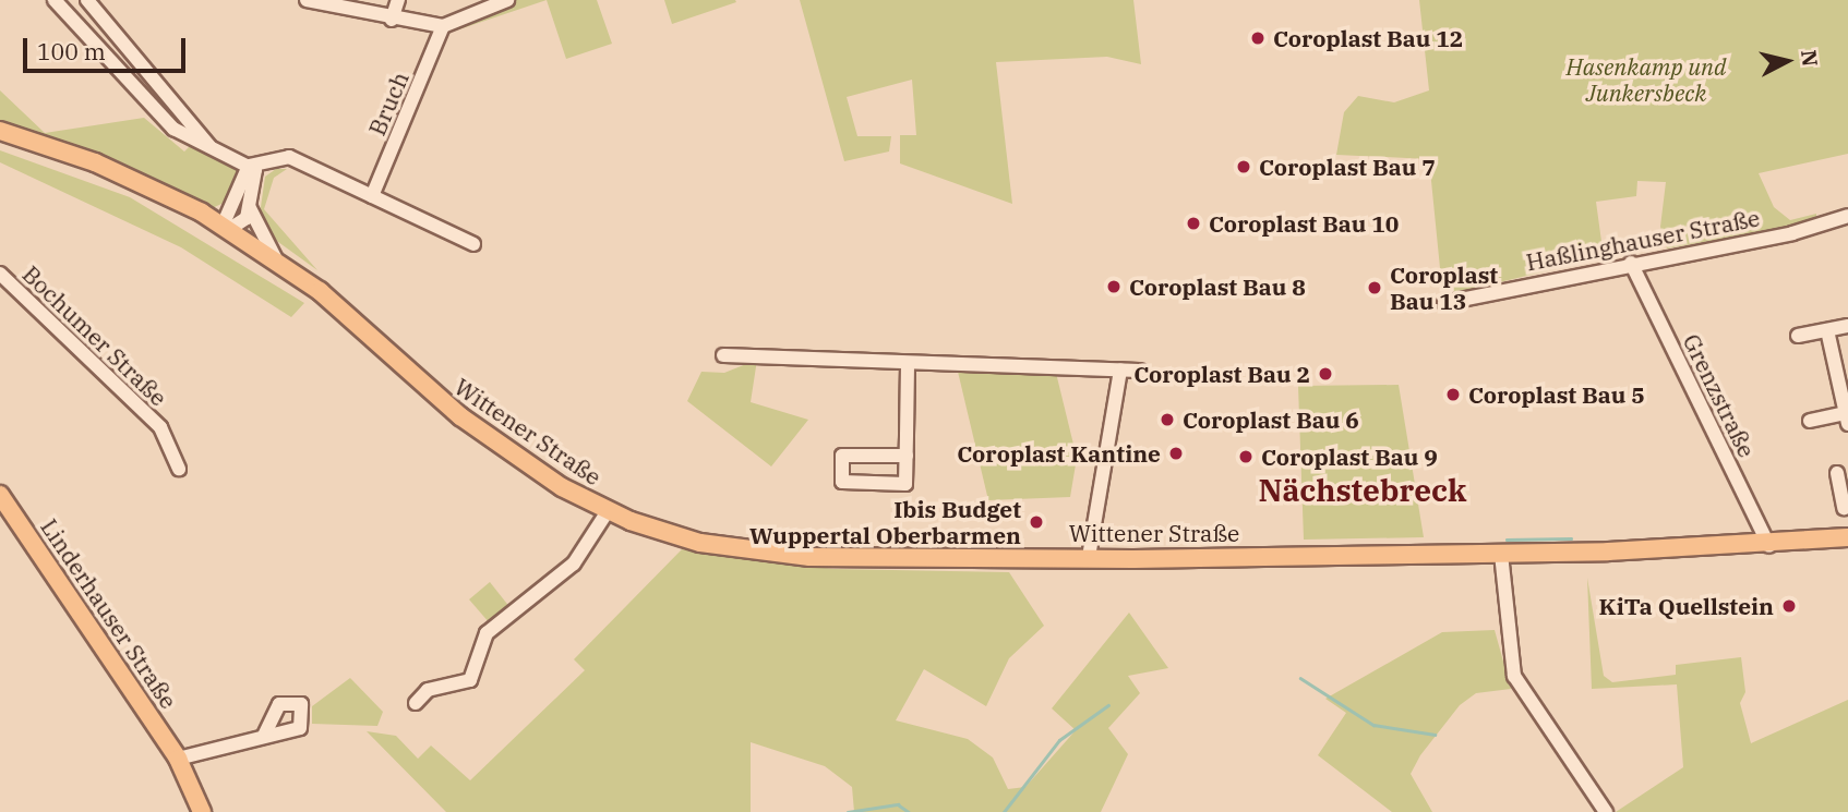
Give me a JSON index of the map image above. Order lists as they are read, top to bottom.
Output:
{
  "streets": {
    "main road": ["Wittener Straße", "Linderhauser Straße"],
    "street": [
      "Bruch",
      "Haßlinghauser Straße",
      "Bochumer Straße",
      "Grenzstraße"
    ]
  },
  "crossings": [
    ["Haßlinghauser Straße", "Grenzstraße"],
    ["Grenzstraße", "Wittener Straße"]
  ],
  "districts": ["Nächstebreck"],
  "parks": ["Hasenkamp und Junkersbeck"],
  "places": [
    "Coroplast Bau 12",
    "Coroplast Bau 7",
    "Coroplast Bau 10",
    "Coroplast Bau 8",
    "Coroplast Bau 13",
    "Coroplast Bau 2",
    "Coroplast Bau 5",
    "Coroplast Bau 6",
    "Coroplast Kantine",
    "Coroplast Bau 9",
    "Ibis Budget Wuppertal Oberbarmen",
    "KiTa Quellstein"
  ],
  "scale_bar": "100 m",
  "north": "right"
}
